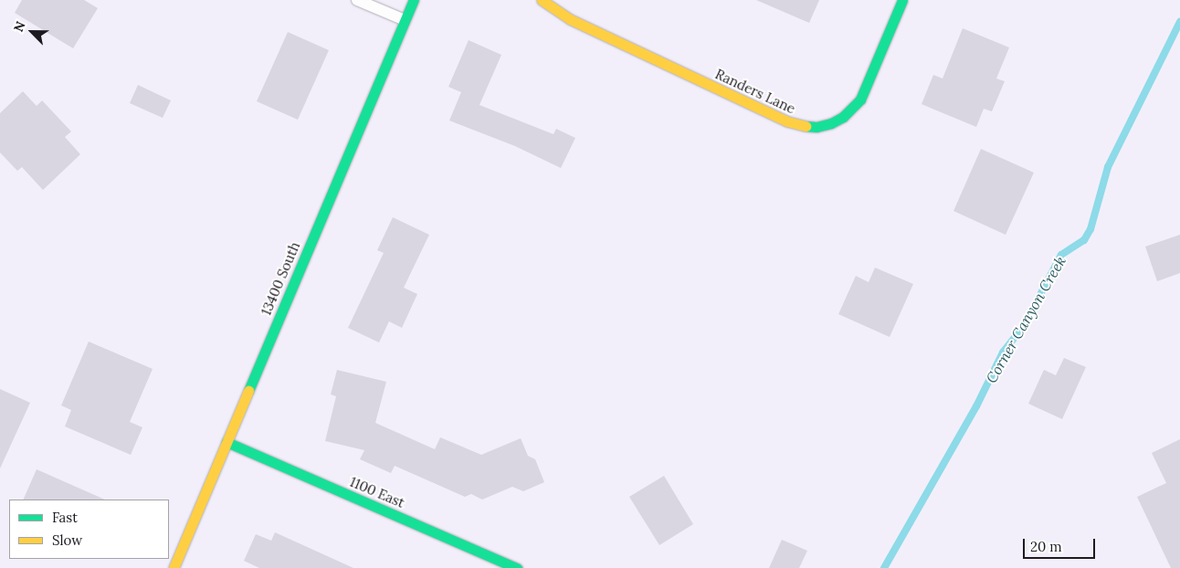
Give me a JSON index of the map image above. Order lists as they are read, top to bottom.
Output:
{
  "streets": {
    "street": ["Randers Lane", "13400 South", "1100 East"]
  },
  "crossings": [
    ["13400 South", "1100 East"]
  ],
  "water": ["Corner Canyon Creek"],
  "legend": ["Fast", "Slow"],
  "scale_bar": "20 m",
  "north": "top left"
}
